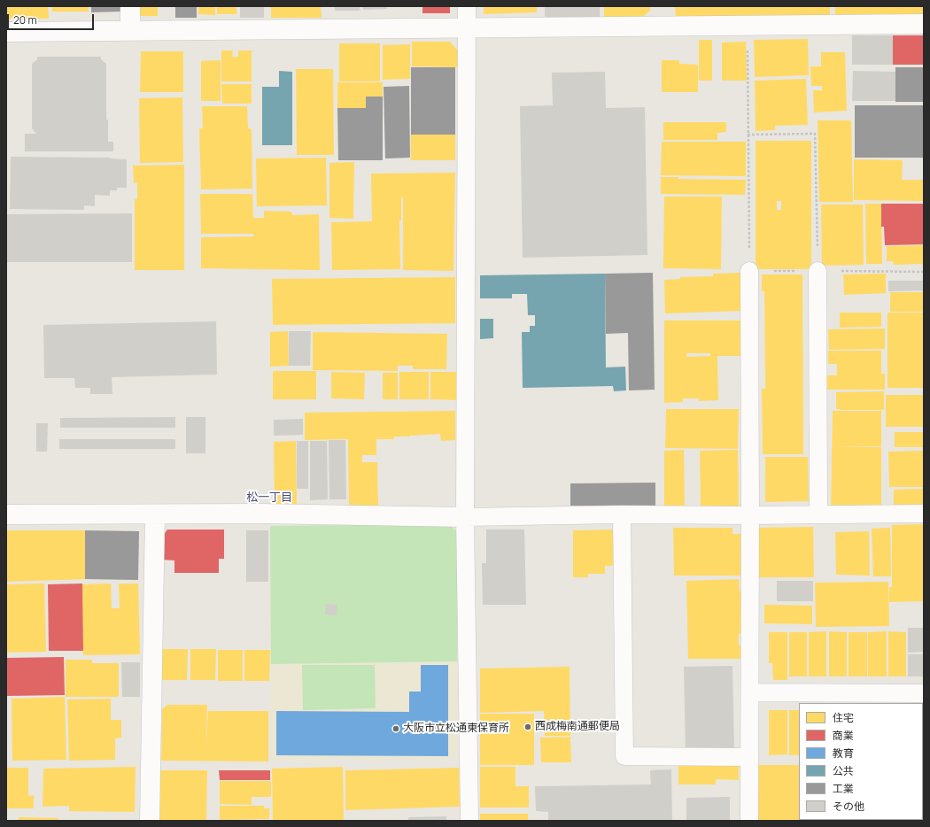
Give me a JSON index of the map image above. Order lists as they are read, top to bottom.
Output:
{
  "districts": ["松一丁目"],
  "places": ["西成梅南通郵便局", "大阪市立松通東保育所"],
  "legend": [
    "住宅",
    "商業",
    "教育",
    "公共",
    "工業",
    "その他"
  ],
  "scale_bar": "20 m"
}
